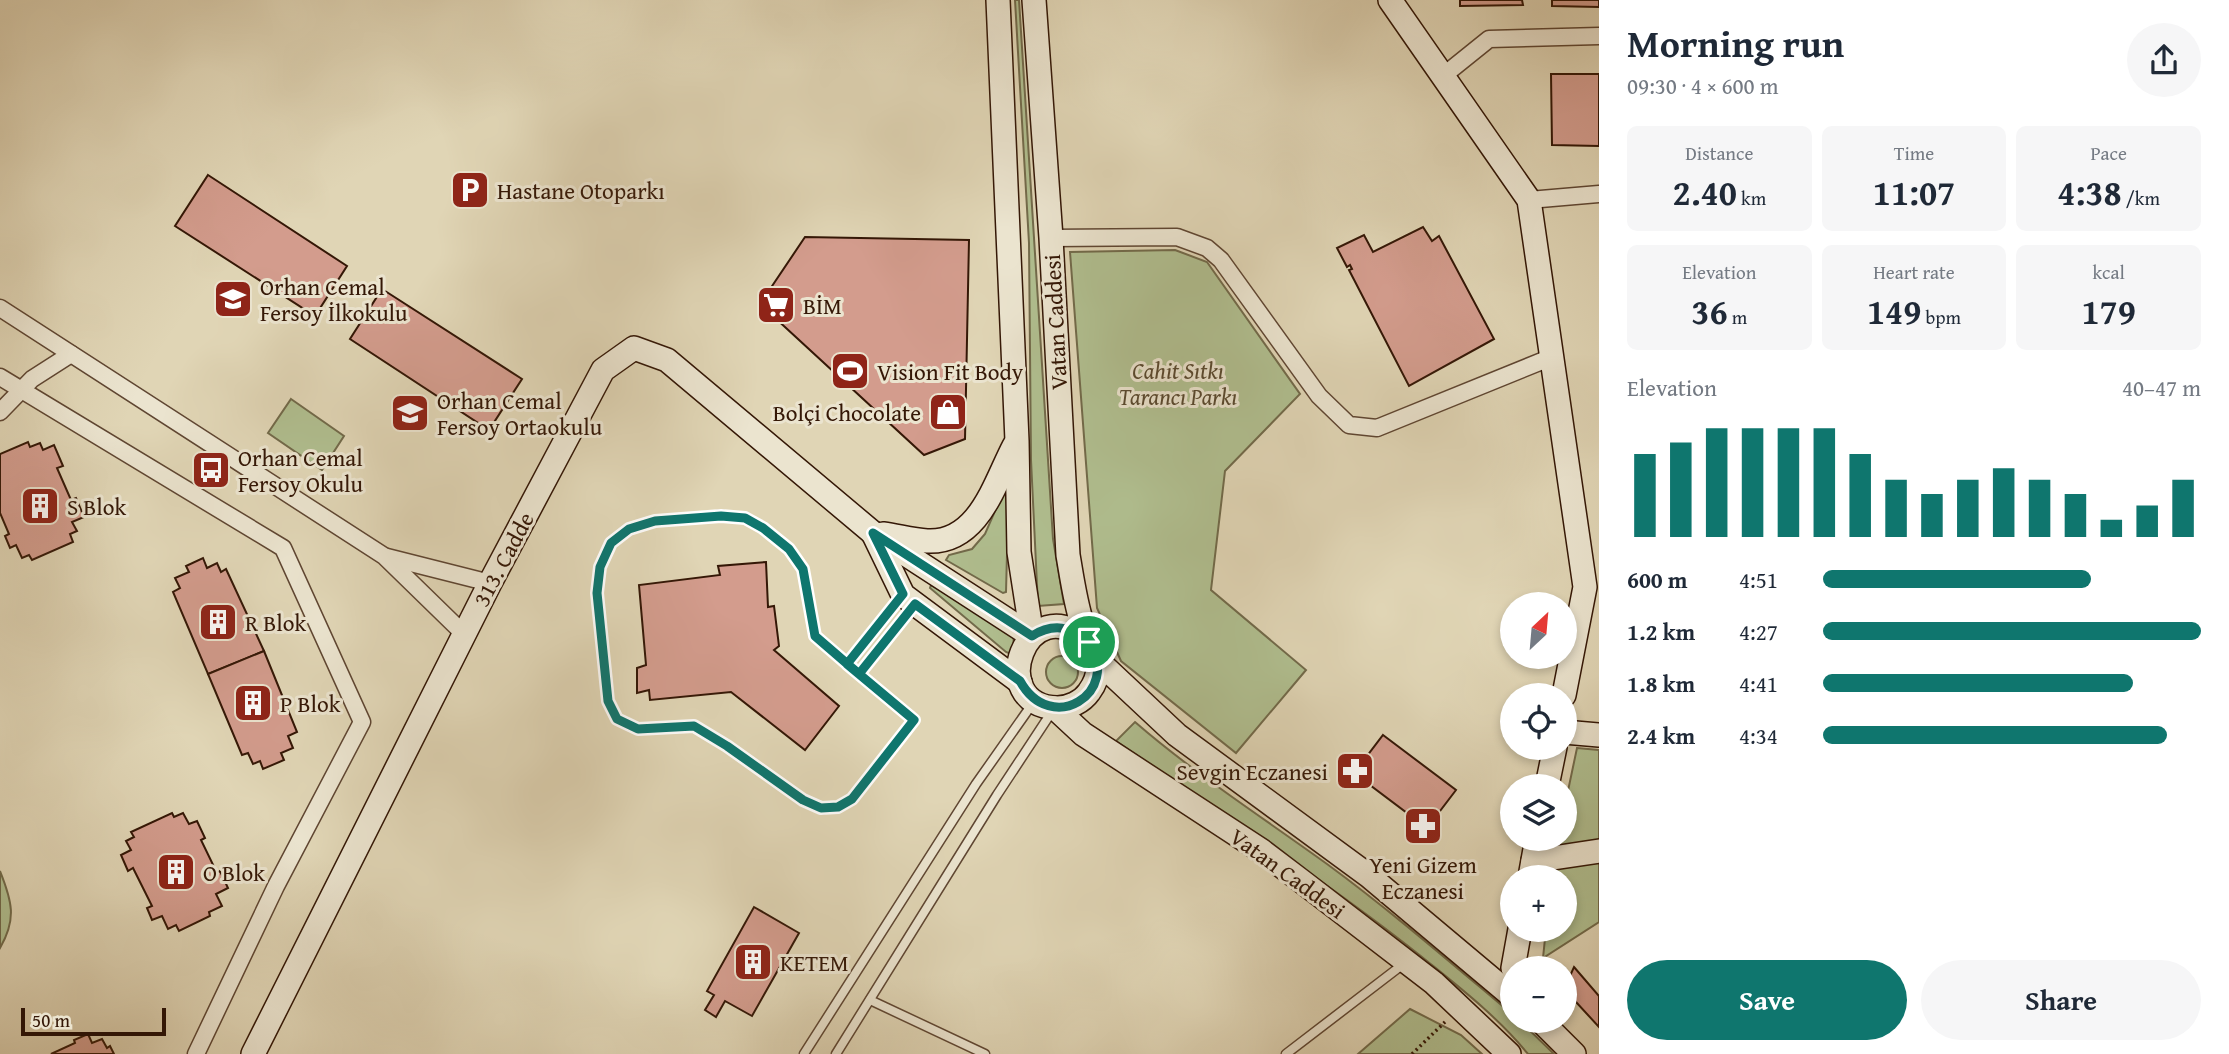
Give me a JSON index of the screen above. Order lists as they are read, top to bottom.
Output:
{
  "streets": {
    "main road": ["Vatan Caddesi", "313. Cadde"]
  },
  "crossings": [
    ["Vatan Caddesi", "313. Cadde"]
  ],
  "parks": ["Cahit Sıtkı Tarancı Parkı"],
  "places": {
    "parking": ["Hastane Otoparkı"],
    "school or university": ["Orhan Cemal Fersoy İlkokulu", "Orhan Cemal Fersoy Ortaokulu"],
    "supermarket": ["BİM"],
    "sports": ["Vision Fit Body"],
    "shop": ["Bolçi Chocolate"],
    "bus stop": ["Orhan Cemal Fersoy Okulu"],
    "building": [
      "S Blok",
      "R Blok",
      "P Blok",
      "O Blok",
      "KETEM"
    ],
    "pharmacy": ["Sevgin Eczanesi", "Yeni Gizem Eczanesi"]
  },
  "scale_bar": "50 m",
  "north": "top right",
  "page": {
    "heading": ["Morning run", "09:30 · 4 × 600 m"],
    "stats": [
      ["Distance", "2.40 km"],
      ["Time", "11:07"],
      ["Pace", "4:38 /km"],
      ["Elevation", "36 m"],
      ["Heart rate", "149 bpm"],
      ["kcal", "179"]
    ],
    "chart": ["Elevation", "40–47 m"],
    "list": [
      {
        "name": "600 m",
        "note": "4:51"
      },
      {
        "name": "1.2 km",
        "note": "4:27"
      },
      {
        "name": "1.8 km",
        "note": "4:41"
      },
      {
        "name": "2.4 km",
        "note": "4:34"
      }
    ],
    "map_buttons": ["+", "−"],
    "buttons": ["Save", "Share"],
    "scale": "50 m"
  }
}
